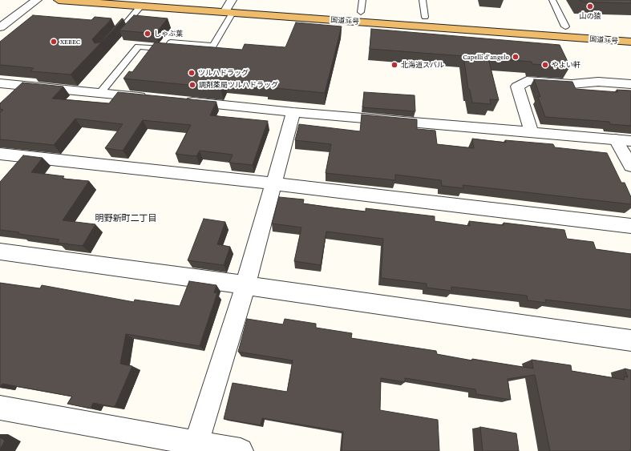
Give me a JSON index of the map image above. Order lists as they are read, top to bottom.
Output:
{
  "streets": {
    "highway": ["国道36号"]
  },
  "districts": ["明野新町二丁目"],
  "places": [
    "山の猿",
    "しゃぶ葉",
    "XEBEC",
    "Capelli d'angelo",
    "北海道スバル",
    "やよい軒",
    "ツルハドラッグ",
    "調剤薬局ツルハドラッグ"
  ]
}
